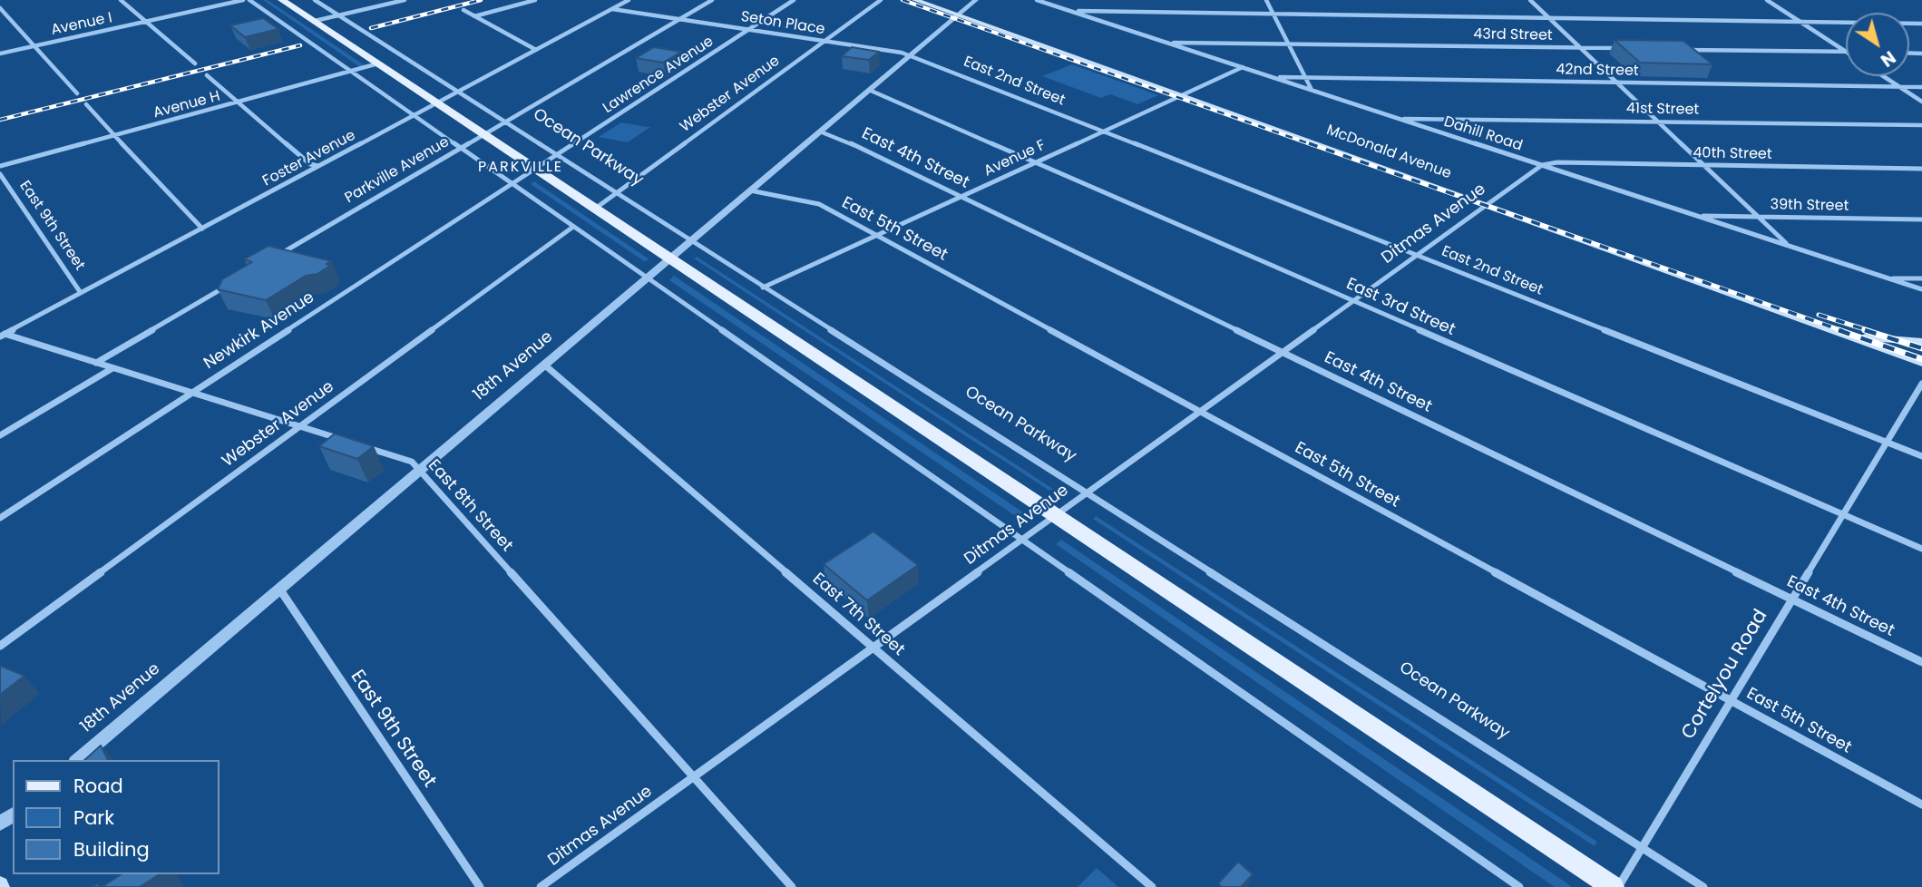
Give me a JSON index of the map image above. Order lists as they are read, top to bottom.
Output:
{
  "streets": {
    "main road": ["McDonald Avenue"],
    "street": [
      "Seton Place",
      "Avenue I",
      "43rd Street",
      "42nd Street",
      "Lawrence Avenue",
      "East 2nd Street",
      "Webster Avenue",
      "Avenue H",
      "41st Street",
      "Dahill Road",
      "Ocean Parkway",
      "40th Street",
      "Foster Avenue",
      "East 4th Street",
      "Avenue F",
      "Parkville Avenue",
      "39th Street",
      "Ditmas Avenue",
      "East 9th Street",
      "East 5th Street",
      "East 3rd Street",
      "Newkirk Avenue",
      "18th Avenue",
      "East 8th Street",
      "East 7th Street",
      "Cortelyou Road"
    ]
  },
  "crossings": [
    ["Seton Place", "Lawrence Avenue"],
    ["Seton Place", "East 2nd Street"],
    ["Seton Place", "Webster Avenue"],
    ["Seton Place", "Foster Avenue"],
    ["Seton Place", "Parkville Avenue"],
    ["Seton Place", "18th Avenue"],
    ["43rd Street", "Dahill Road"],
    ["42nd Street", "Dahill Road"],
    ["Lawrence Avenue", "Ocean Parkway"],
    ["Lawrence Avenue", "Newkirk Avenue"],
    ["East 2nd Street", "Avenue F"],
    ["East 2nd Street", "Ditmas Avenue"],
    ["East 2nd Street", "18th Avenue"],
    ["East 2nd Street", "Cortelyou Road"],
    ["Webster Avenue", "Ocean Parkway"],
    ["Webster Avenue", "East 8th Street"],
    ["41st Street", "Dahill Road"],
    ["Dahill Road", "40th Street"],
    ["Dahill Road", "Avenue F"],
    ["Dahill Road", "39th Street"],
    ["Dahill Road", "Ditmas Avenue"],
    ["Ocean Parkway", "Foster Avenue"],
    ["Ocean Parkway", "Avenue F"],
    ["Ocean Parkway", "Parkville Avenue"],
    ["Ocean Parkway", "Ditmas Avenue"],
    ["Ocean Parkway", "18th Avenue"],
    ["Ocean Parkway", "Cortelyou Road"],
    ["McDonald Avenue", "Avenue F"],
    ["McDonald Avenue", "Ditmas Avenue"],
    ["McDonald Avenue", "18th Avenue"],
    ["40th Street", "Ditmas Avenue"],
    ["Foster Avenue", "East 9th Street"],
    ["Foster Avenue", "East 8th Street"],
    ["East 4th Street", "Avenue F"],
    ["East 4th Street", "Ditmas Avenue"],
    ["East 4th Street", "18th Avenue"],
    ["East 4th Street", "Cortelyou Road"],
    ["Avenue F", "East 5th Street"],
    ["Avenue F", "East 3rd Street"],
    ["Ditmas Avenue", "East 5th Street"],
    ["Ditmas Avenue", "East 3rd Street"],
    ["Ditmas Avenue", "East 8th Street"],
    ["Ditmas Avenue", "East 7th Street"],
    ["East 9th Street", "18th Avenue"],
    ["East 5th Street", "18th Avenue"],
    ["East 5th Street", "Cortelyou Road"],
    ["East 3rd Street", "18th Avenue"],
    ["East 3rd Street", "Cortelyou Road"],
    ["Newkirk Avenue", "East 8th Street"],
    ["18th Avenue", "East 8th Street"],
    ["18th Avenue", "East 7th Street"]
  ],
  "districts": ["PARKVILLE"],
  "legend": ["Road", "Park", "Building"],
  "north": "bottom right"
}
